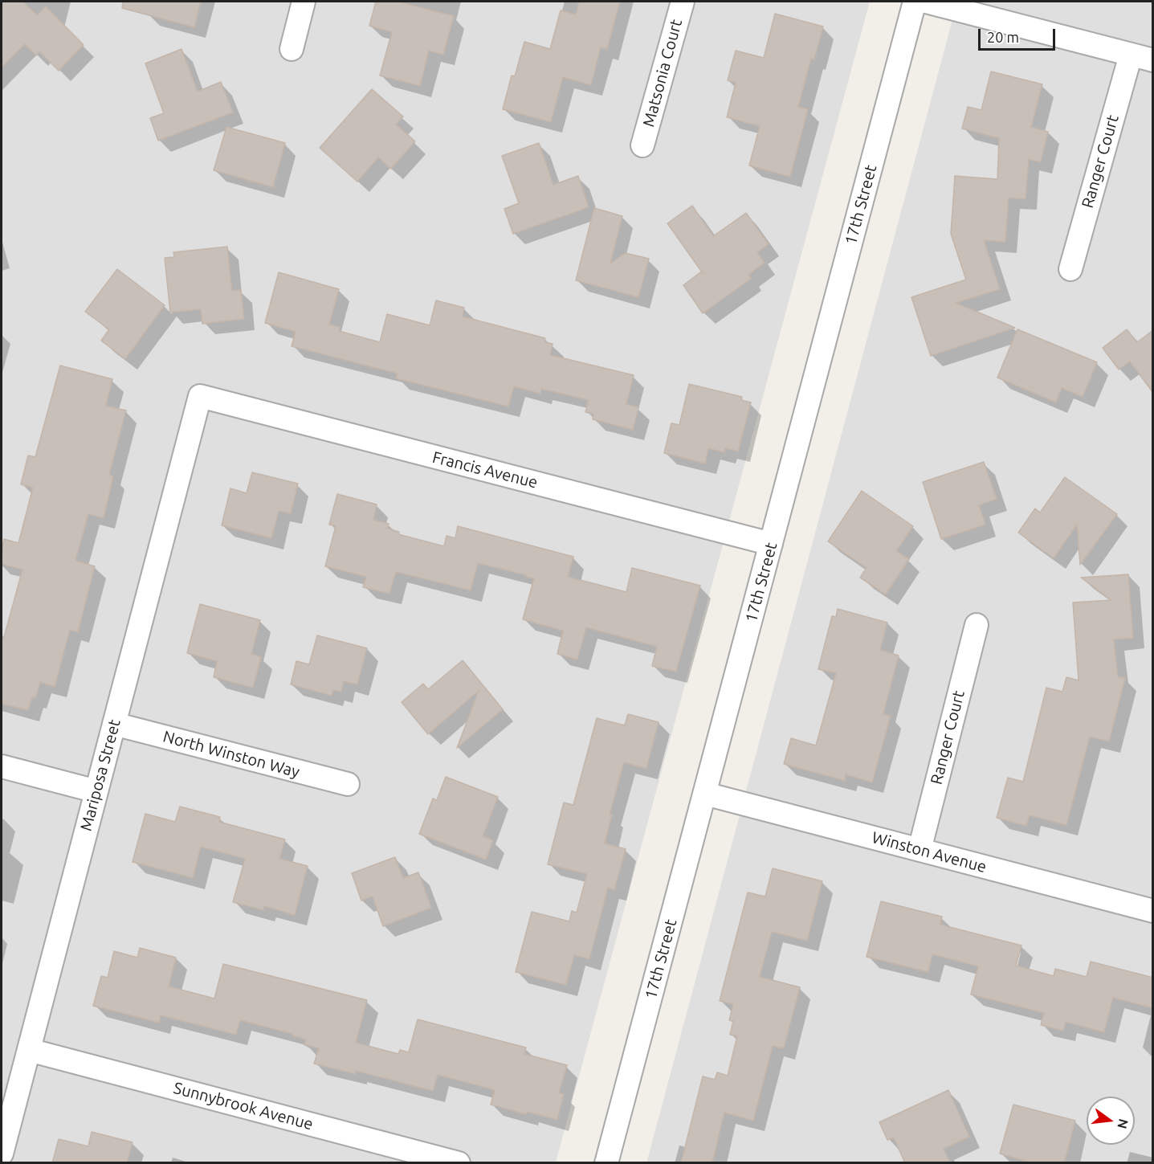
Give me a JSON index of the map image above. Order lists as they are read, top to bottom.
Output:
{
  "streets": {
    "street": [
      "Matsonia Court",
      "Ranger Court",
      "17th Street",
      "Francis Avenue",
      "North Winston Way",
      "Mariposa Street",
      "Winston Avenue",
      "Sunnybrook Avenue"
    ]
  },
  "crossings": [
    ["Ranger Court", "Winston Avenue"],
    ["17th Street", "Francis Avenue"],
    ["17th Street", "Winston Avenue"],
    ["Francis Avenue", "Mariposa Street"],
    ["North Winston Way", "Mariposa Street"],
    ["Mariposa Street", "Sunnybrook Avenue"]
  ],
  "scale_bar": "20 m",
  "north": "right"
}
